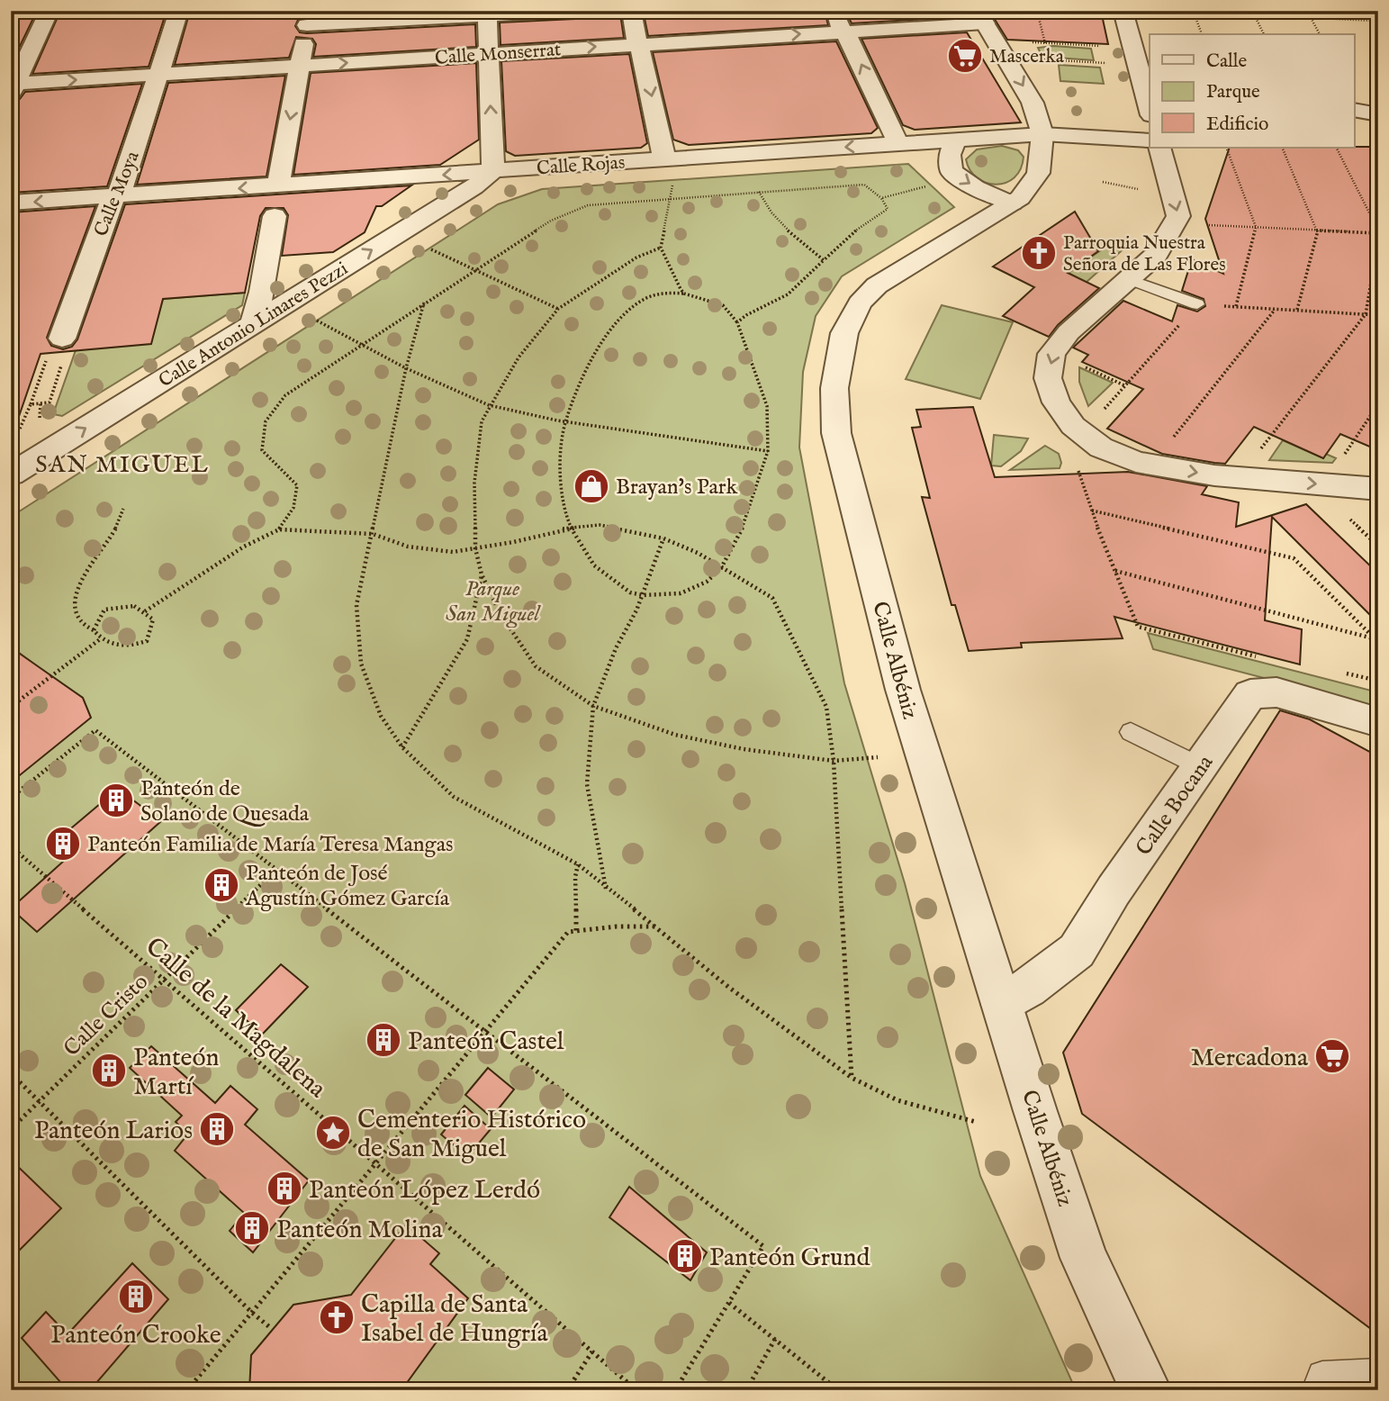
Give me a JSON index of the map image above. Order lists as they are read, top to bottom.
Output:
{
  "streets": {
    "street": [
      "Calle Monserrat",
      "Calle Rojas",
      "Calle Moya",
      "Calle Antonio Linares Pezzi",
      "Calle Albéniz",
      "Calle Bocana"
    ],
    "path": ["Calle Cristo", "Calle de la Magdalena"]
  },
  "crossings": [
    ["Calle Monserrat", "Calle Moya"],
    ["Calle Monserrat", "Calle Albéniz"],
    ["Calle Rojas", "Calle Moya"],
    ["Calle Rojas", "Calle Antonio Linares Pezzi"],
    ["Calle Rojas", "Calle Albéniz"],
    ["Calle Albéniz", "Calle Bocana"],
    ["Calle Cristo", "Calle de la Magdalena"]
  ],
  "one_way": ["Calle Rojas", "Calle Antonio Linares Pezzi"],
  "districts": ["SAN MIGUEL"],
  "parks": ["Parque San Miguel"],
  "places": {
    "supermarket": ["Mascerka", "Mercadona"],
    "church": ["Parroquia Nuestra Señora de Las Flores", "Capilla de Santa Isabel de Hungría"],
    "shop": ["Brayan's Park"],
    "building": [
      "Panteón de Solano de Quesada",
      "Panteón Familia de María Teresa Mangas",
      "Panteón de José Agustín Gómez García",
      "Panteón Castel",
      "Panteón Martí",
      "Panteón Larios",
      "Panteón López Lerdó",
      "Panteón Molina",
      "Panteón Grund",
      "Panteón Crooke"
    ],
    "place": ["Cementerio Histórico de San Miguel"]
  },
  "legend": ["Calle", "Parque", "Edificio"]
}
